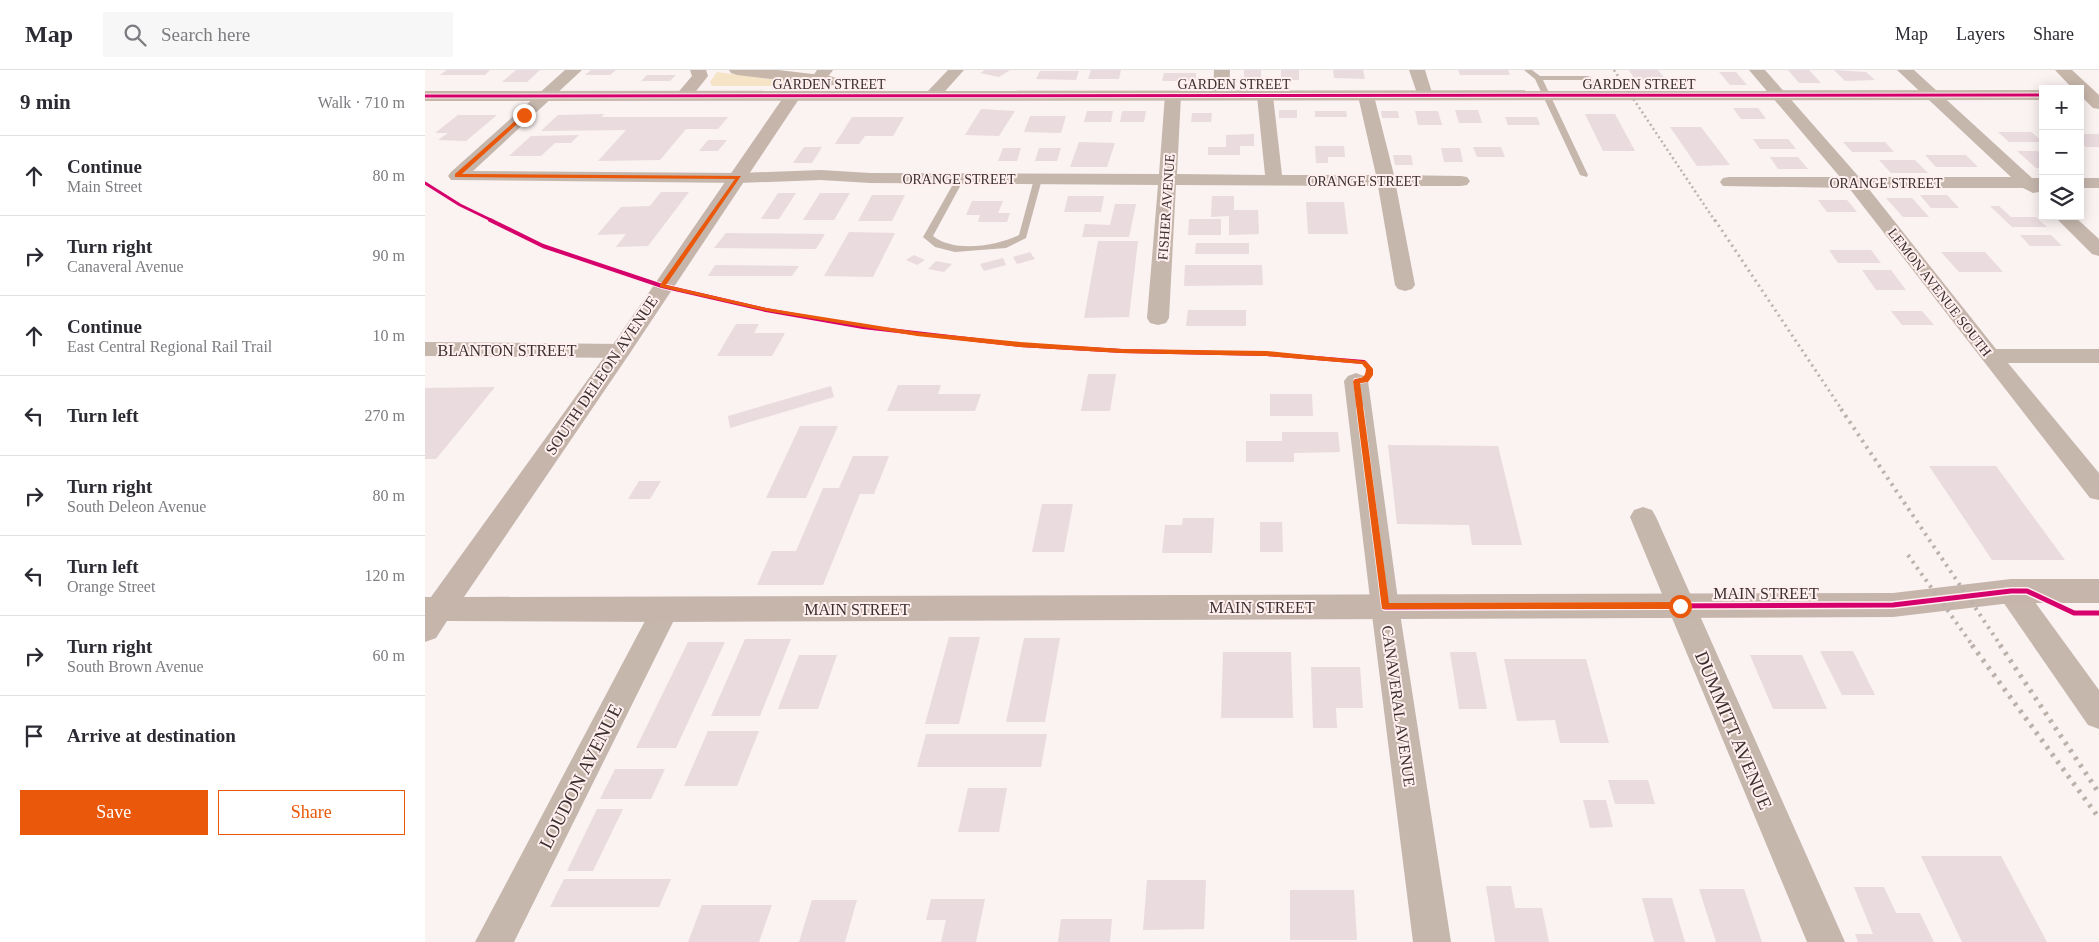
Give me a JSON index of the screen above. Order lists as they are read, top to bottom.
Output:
{
  "streets": {
    "main road": ["GARDEN STREET"],
    "street": [
      "ORANGE STREET",
      "FISHER AVENUE",
      "LEMON AVENUE SOUTH",
      "BLANTON STREET",
      "SOUTH DELEON AVENUE",
      "MAIN STREET",
      "CANAVERAL AVENUE",
      "DUMMITT AVENUE",
      "LOUDON AVENUE"
    ]
  },
  "crossings": [
    ["GARDEN STREET", "ORANGE STREET"],
    ["GARDEN STREET", "FISHER AVENUE"],
    ["GARDEN STREET", "LEMON AVENUE SOUTH"],
    ["GARDEN STREET", "SOUTH DELEON AVENUE"],
    ["ORANGE STREET", "FISHER AVENUE"],
    ["ORANGE STREET", "LEMON AVENUE SOUTH"],
    ["ORANGE STREET", "SOUTH DELEON AVENUE"],
    ["BLANTON STREET", "SOUTH DELEON AVENUE"],
    ["SOUTH DELEON AVENUE", "MAIN STREET"],
    ["MAIN STREET", "CANAVERAL AVENUE"],
    ["MAIN STREET", "DUMMITT AVENUE"],
    ["MAIN STREET", "LOUDON AVENUE"]
  ],
  "page": {
    "header": "Map",
    "search": "Search here",
    "nav": ["Map", "Layers", "Share"],
    "heading": ["9 min", "Walk · 710 m"],
    "map_buttons": ["+", "−"],
    "list": [
      ["Continue", "Main Street", "80 m"],
      ["Turn right", "Canaveral Avenue", "90 m"],
      ["Continue", "East Central Regional Rail Trail", "10 m"],
      ["Turn left", "270 m"],
      ["Turn right", "South Deleon Avenue", "80 m"],
      ["Turn left", "Orange Street", "120 m"],
      ["Turn right", "South Brown Avenue", "60 m"],
      "Arrive at destination"
    ],
    "buttons": ["Save", "Share"]
  }
}
